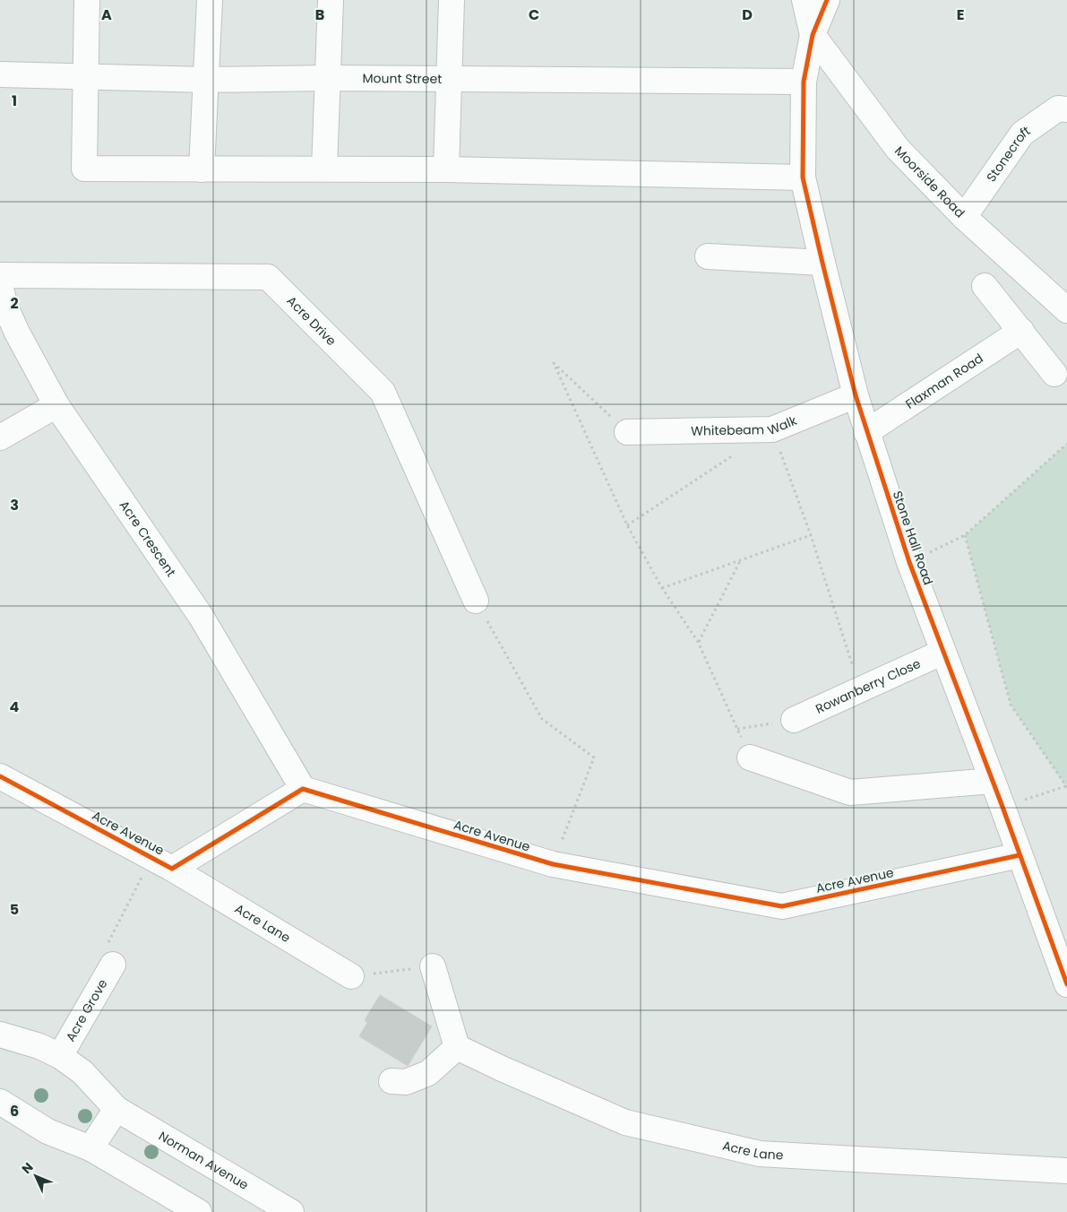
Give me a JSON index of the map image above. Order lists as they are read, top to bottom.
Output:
{
  "streets": {
    "street": [
      "Mount Street",
      "Stonecroft",
      "Moorside Road",
      "Acre Drive",
      "Flaxman Road",
      "Whitebeam Walk",
      "Stone Hall Road",
      "Acre Crescent",
      "Rowanberry Close",
      "Acre Avenue",
      "Acre Lane",
      "Acre Grove",
      "Norman Avenue"
    ]
  },
  "crossings": [
    ["Mount Street", "Stone Hall Road"],
    ["Stonecroft", "Moorside Road"],
    ["Moorside Road", "Stone Hall Road"],
    ["Flaxman Road", "Stone Hall Road"],
    ["Whitebeam Walk", "Stone Hall Road"],
    ["Stone Hall Road", "Rowanberry Close"],
    ["Stone Hall Road", "Acre Avenue"],
    ["Acre Crescent", "Acre Avenue"],
    ["Acre Avenue", "Acre Lane"],
    ["Acre Grove", "Norman Avenue"]
  ],
  "north": "top left",
  "grid": {
    "columns": [
      "A",
      "B",
      "C",
      "D",
      "E"
    ],
    "rows": [
      "1",
      "2",
      "3",
      "4",
      "5",
      "6"
    ]
  }
}
